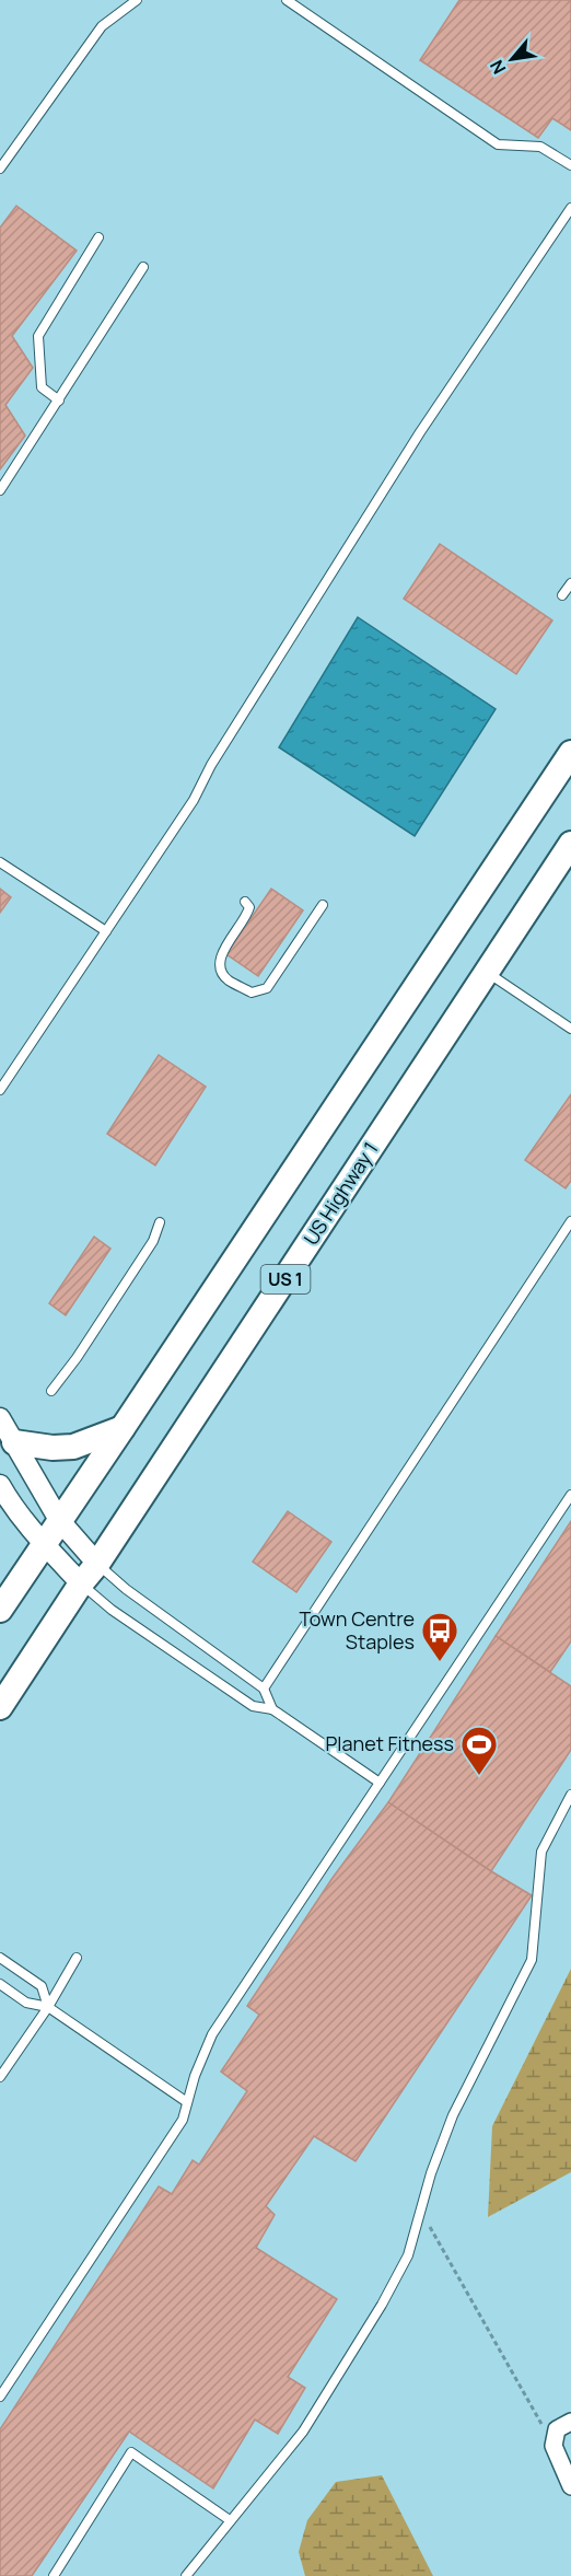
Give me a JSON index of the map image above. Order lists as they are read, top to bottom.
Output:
{
  "streets": {
    "main road": ["US Highway 1", "US 1"]
  },
  "places": {
    "bus stop": ["Town Centre Staples"],
    "sports": ["Planet Fitness"]
  },
  "north": "bottom left"
}
